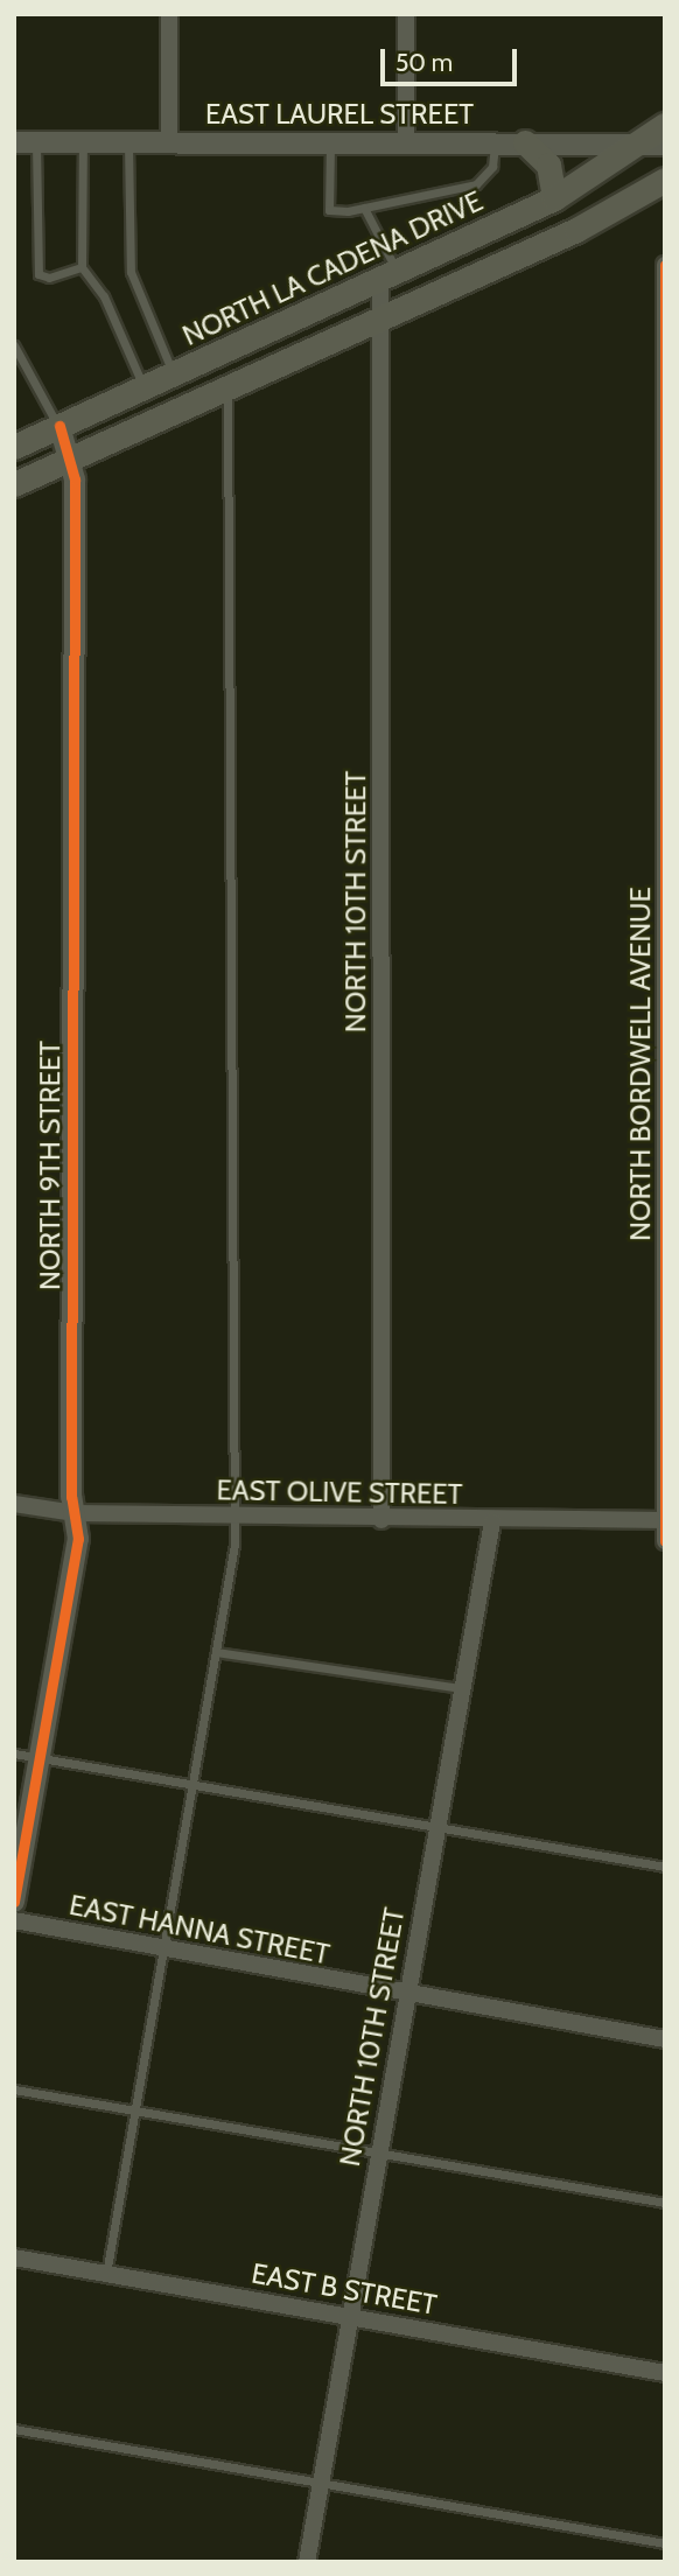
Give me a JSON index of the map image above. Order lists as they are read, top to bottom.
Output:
{
  "streets": {
    "main road": ["NORTH LA CADENA DRIVE"],
    "street": [
      "EAST LAUREL STREET",
      "NORTH 10TH STREET",
      "NORTH BORDWELL AVENUE",
      "NORTH 9TH STREET",
      "EAST OLIVE STREET",
      "EAST HANNA STREET",
      "EAST B STREET"
    ]
  },
  "crossings": [
    ["EAST LAUREL STREET", "NORTH LA CADENA DRIVE"],
    ["NORTH LA CADENA DRIVE", "NORTH 10TH STREET"],
    ["NORTH LA CADENA DRIVE", "NORTH 9TH STREET"],
    ["NORTH 10TH STREET", "EAST OLIVE STREET"],
    ["NORTH 10TH STREET", "EAST HANNA STREET"],
    ["NORTH 10TH STREET", "EAST B STREET"],
    ["NORTH BORDWELL AVENUE", "EAST OLIVE STREET"],
    ["NORTH 9TH STREET", "EAST OLIVE STREET"]
  ],
  "scale_bar": "50 m"
}
